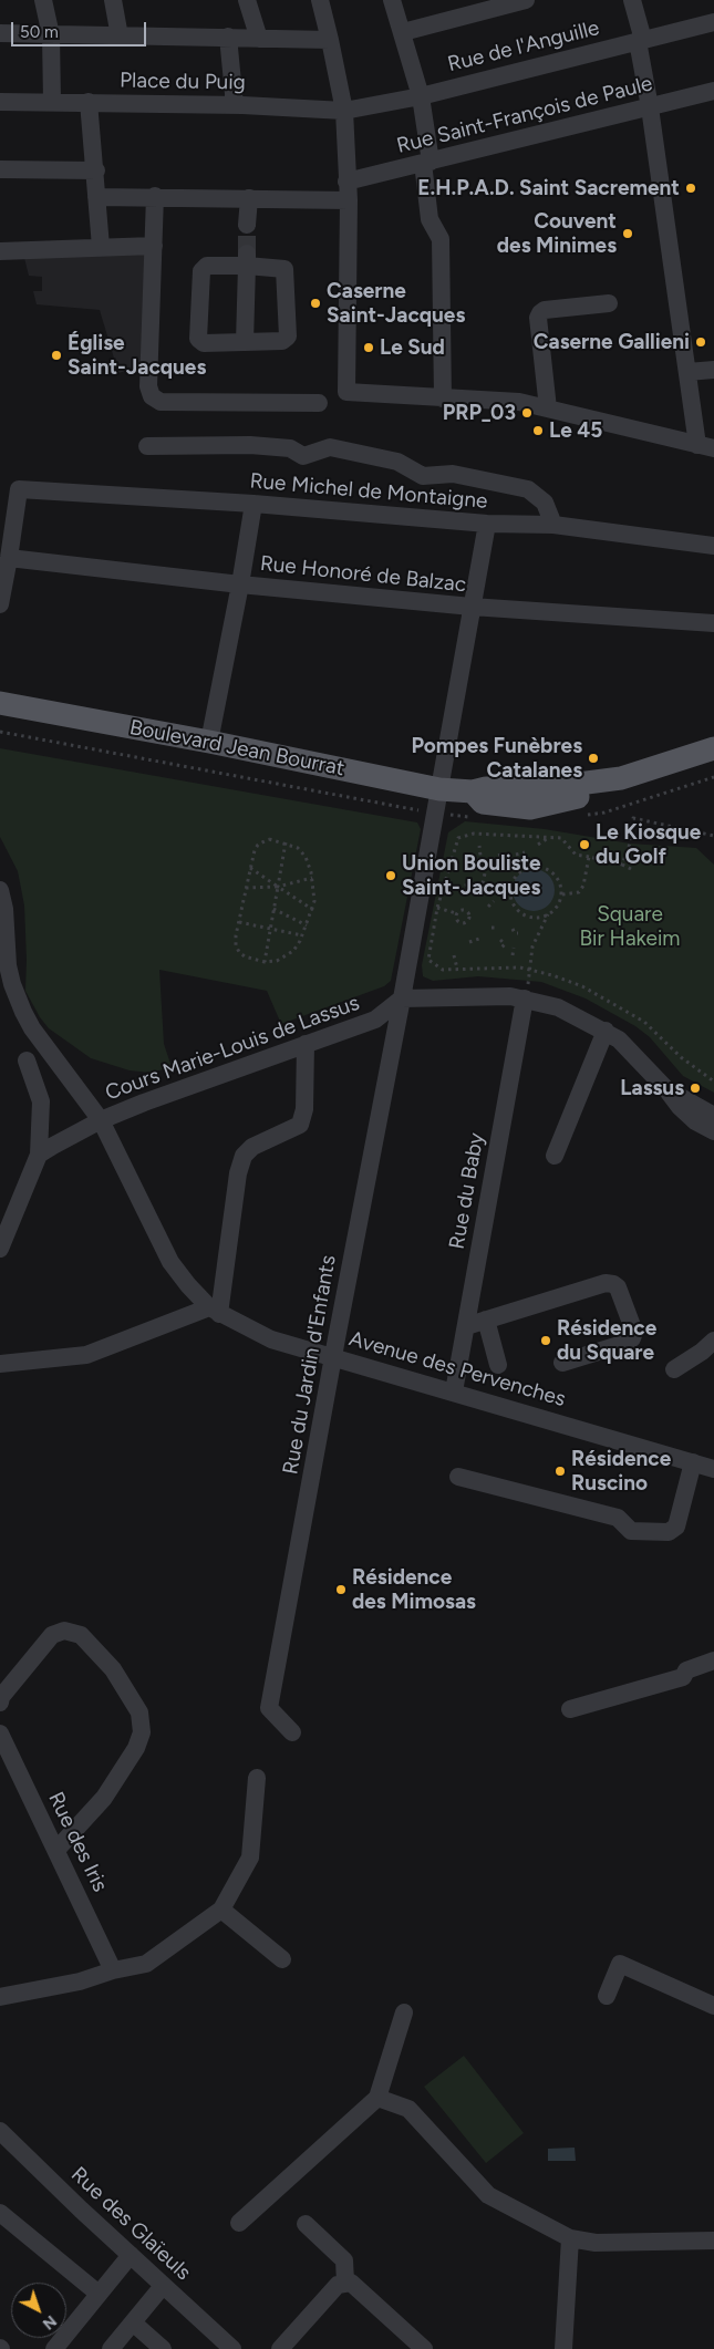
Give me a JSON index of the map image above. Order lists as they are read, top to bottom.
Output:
{
  "streets": {
    "main road": ["Boulevard Jean Bourrat"],
    "street": [
      "Rue de l'Anguille",
      "Place du Puig",
      "Rue Saint-François de Paule",
      "Rue Michel de Montaigne",
      "Rue Honoré de Balzac",
      "Cours Marie-Louis de Lassus",
      "Rue du Baby",
      "Rue du Jardin d'Enfants",
      "Avenue des Pervenches",
      "Rue des Iris",
      "Rue des Glaïeuls"
    ]
  },
  "crossings": [
    ["Rue de l'Anguille", "Place du Puig"],
    ["Rue Michel de Montaigne", "Rue du Jardin d'Enfants"],
    ["Rue Honoré de Balzac", "Rue du Jardin d'Enfants"],
    ["Boulevard Jean Bourrat", "Rue du Jardin d'Enfants"],
    ["Cours Marie-Louis de Lassus", "Rue du Jardin d'Enfants"],
    ["Cours Marie-Louis de Lassus", "Avenue des Pervenches"],
    ["Rue du Baby", "Avenue des Pervenches"],
    ["Rue du Jardin d'Enfants", "Avenue des Pervenches"]
  ],
  "parks": ["Square Bir Hakeim"],
  "places": [
    "E.H.P.A.D. Saint Sacrement",
    "Couvent des Minimes",
    "Caserne Saint-Jacques",
    "Caserne Gallieni",
    "Le Sud",
    "Église Saint-Jacques",
    "PRP_03",
    "Le 45",
    "Pompes Funèbres Catalanes",
    "Le Kiosque du Golf",
    "Union Bouliste Saint-Jacques",
    "Lassus",
    "Résidence du Square",
    "Résidence Ruscino",
    "Résidence des Mimosas"
  ],
  "scale_bar": "50 m",
  "north": "bottom right"
}
